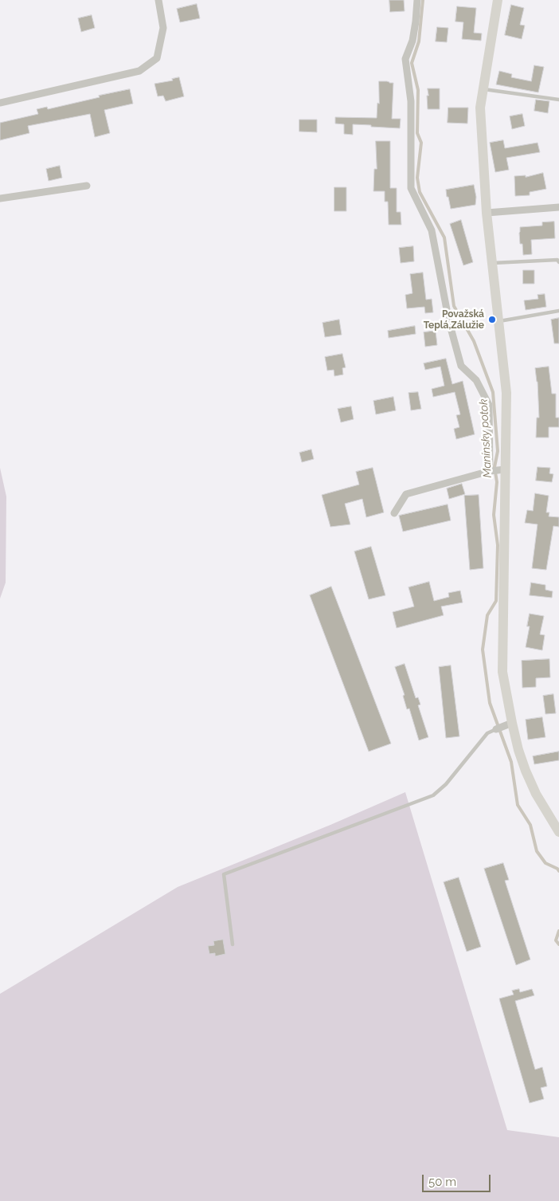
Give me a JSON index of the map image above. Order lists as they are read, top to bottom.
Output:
{
  "water": ["Manínsky potok"],
  "places": ["Považská Teplá,Zálužie"],
  "scale_bar": "50 m"
}
